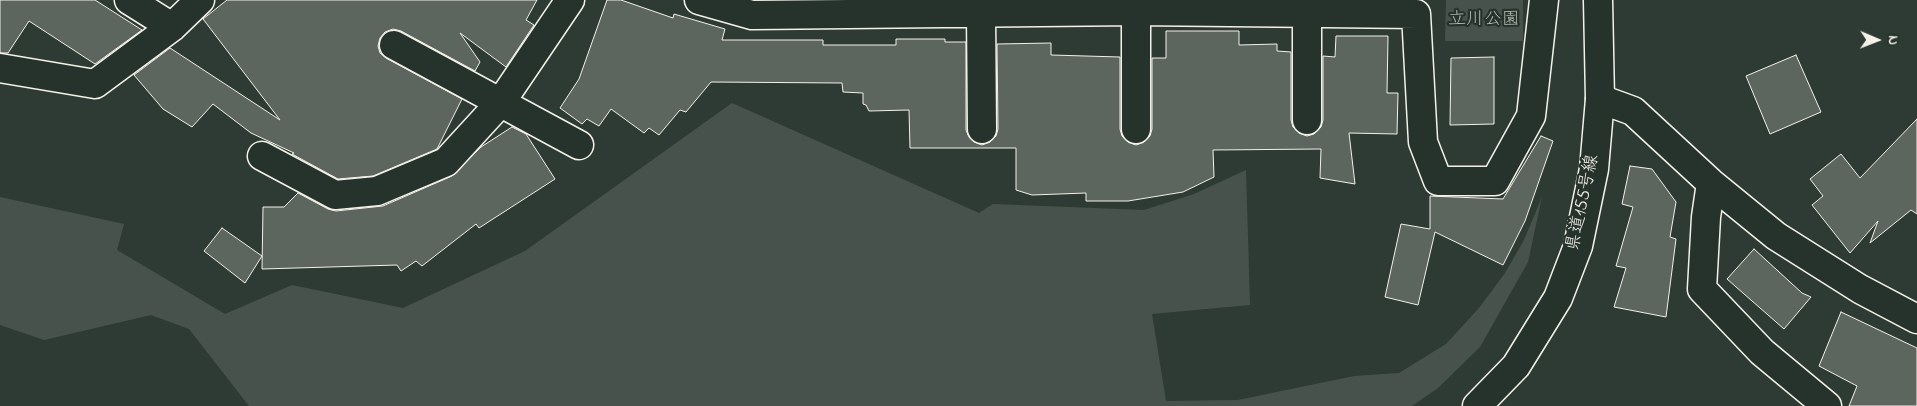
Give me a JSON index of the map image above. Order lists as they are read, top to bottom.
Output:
{
  "streets": {
    "street": ["県道155号線"]
  },
  "parks": ["立川公園"],
  "north": "right"
}
